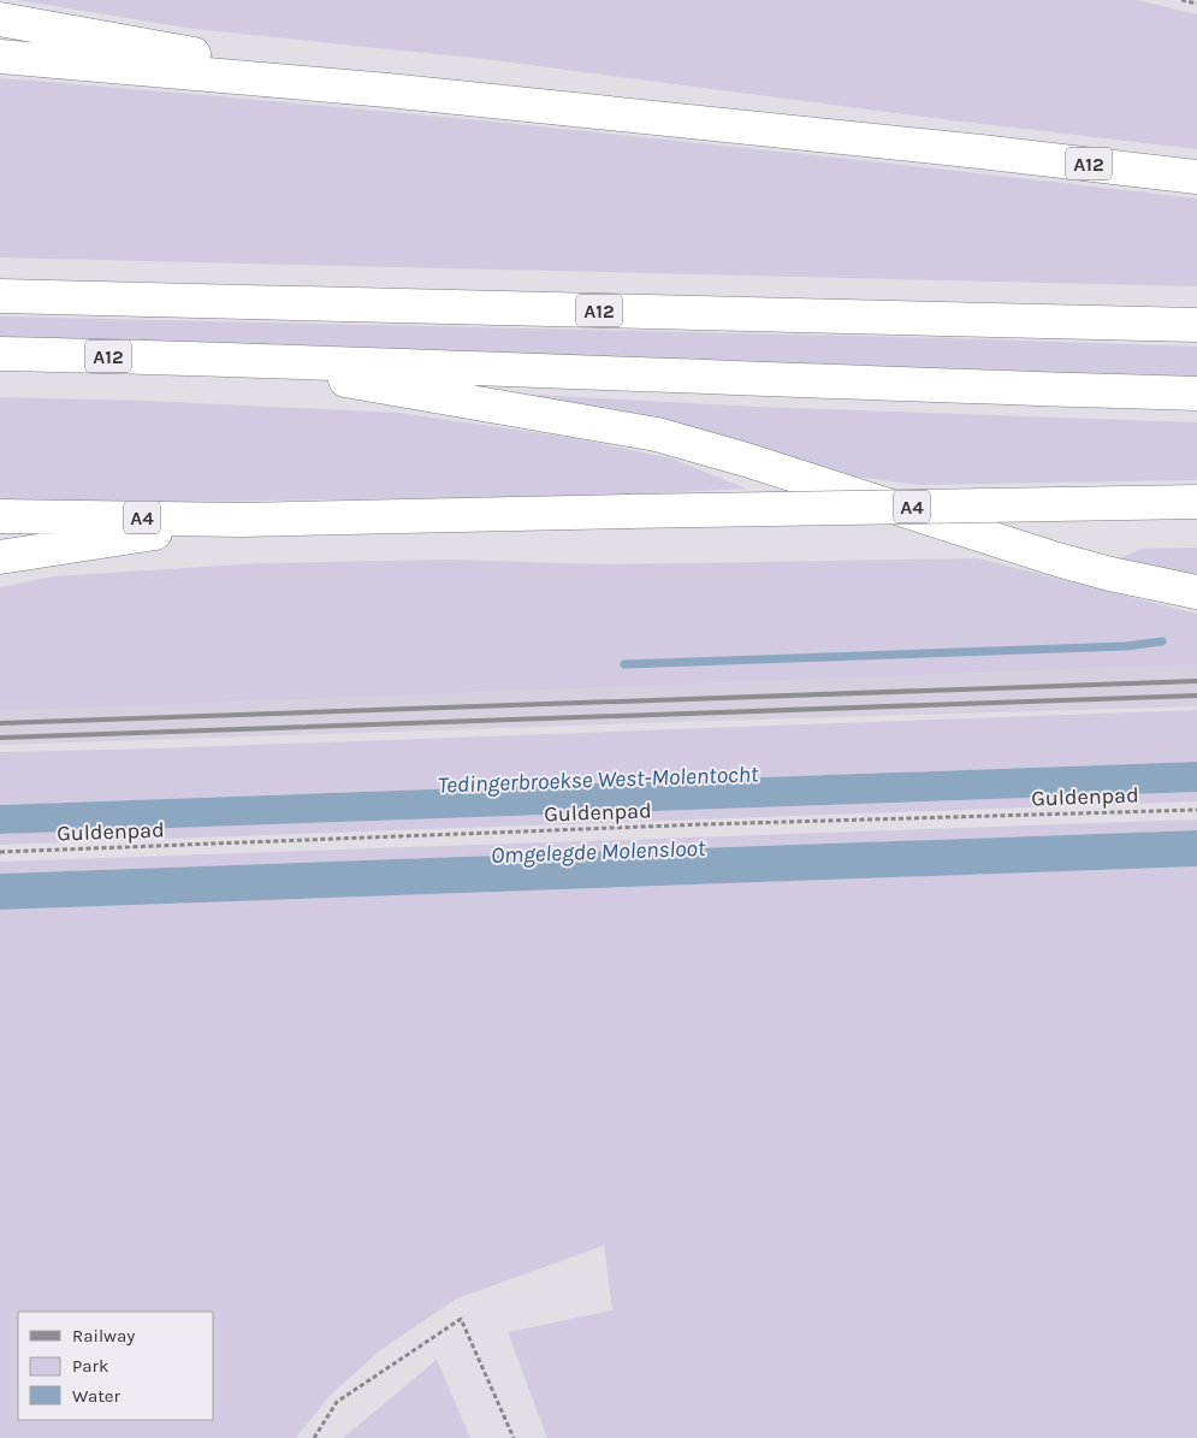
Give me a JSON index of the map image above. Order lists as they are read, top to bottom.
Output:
{
  "streets": {
    "highway": ["A12", "A4"],
    "path": ["Guldenpad"]
  },
  "water": ["Tedingerbroekse West-Molentocht", "Omgelegde Molensloot"],
  "legend": ["Railway", "Park", "Water"]
}
